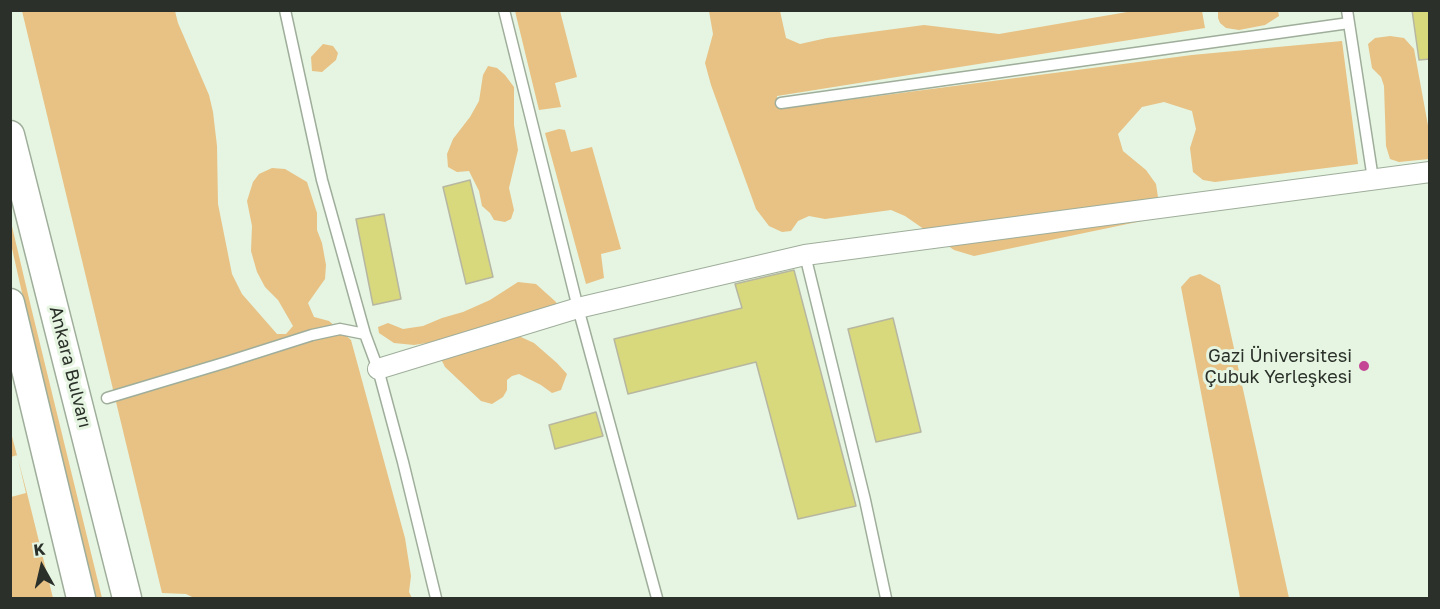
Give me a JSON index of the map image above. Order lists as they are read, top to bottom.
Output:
{
  "streets": {
    "main road": ["Ankara Bulvarı"]
  },
  "places": ["Gazi Üniversitesi Çubuk Yerleşkesi"],
  "north": "top"
}
